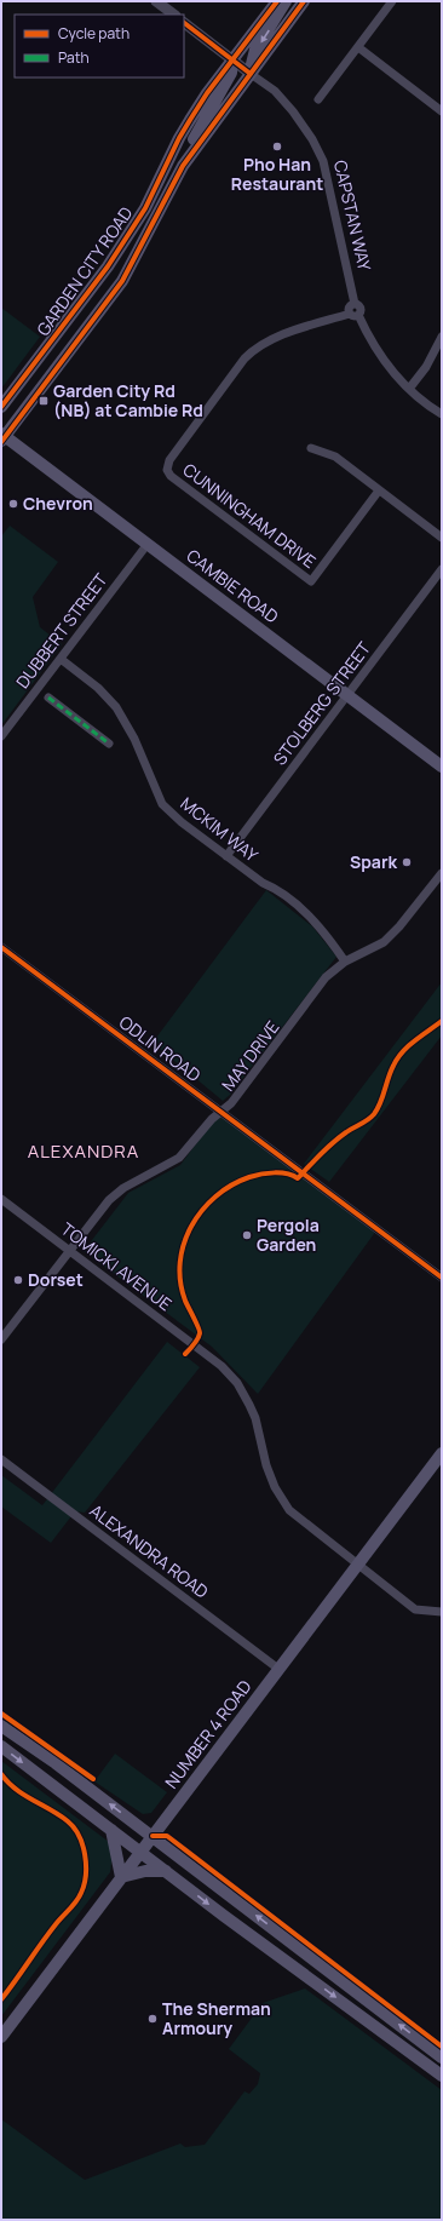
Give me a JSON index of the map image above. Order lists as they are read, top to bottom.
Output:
{
  "streets": {
    "main road": ["GARDEN CITY ROAD", "CAMBIE ROAD", "NUMBER 4 ROAD"],
    "street": [
      "CAPSTAN WAY",
      "CUNNINGHAM DRIVE",
      "DUBBERT STREET",
      "STOLBERG STREET",
      "MCKIM WAY",
      "ODLIN ROAD",
      "MAY DRIVE",
      "TOMICKI AVENUE",
      "ALEXANDRA ROAD"
    ]
  },
  "crossings": [
    ["CAPSTAN WAY", "GARDEN CITY ROAD"],
    ["CAPSTAN WAY", "CUNNINGHAM DRIVE"],
    ["GARDEN CITY ROAD", "CAMBIE ROAD"],
    ["CAMBIE ROAD", "DUBBERT STREET"],
    ["CAMBIE ROAD", "STOLBERG STREET"],
    ["DUBBERT STREET", "MCKIM WAY"],
    ["STOLBERG STREET", "MCKIM WAY"],
    ["MCKIM WAY", "MAY DRIVE"],
    ["ODLIN ROAD", "MAY DRIVE"],
    ["MAY DRIVE", "TOMICKI AVENUE"],
    ["TOMICKI AVENUE", "NUMBER 4 ROAD"],
    ["ALEXANDRA ROAD", "NUMBER 4 ROAD"]
  ],
  "districts": ["ALEXANDRA"],
  "places": {
    "other": [
      "Pho Han Restaurant",
      "Chevron",
      "Spark",
      "Pergola Garden",
      "Dorset",
      "The Sherman Armoury"
    ],
    "transit": ["Garden City Rd (NB) at Cambie Rd"]
  },
  "legend": ["Cycle path", "Path"]
}
